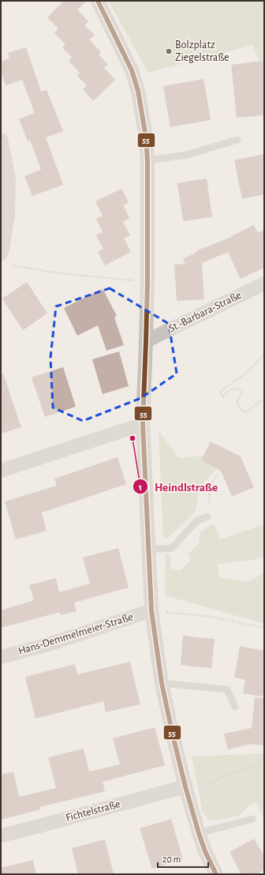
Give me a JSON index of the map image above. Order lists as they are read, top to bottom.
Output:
{
  "streets": {
    "street": ["St.-Barbara-Straße", "Hans-Demmelmeier-Straße", "Fichtelstraße"]
  },
  "places": ["Bolzplatz Ziegelstraße", "Heindlstraße"],
  "lines": ["transit line 55"],
  "scale_bar": "20 m"
}
